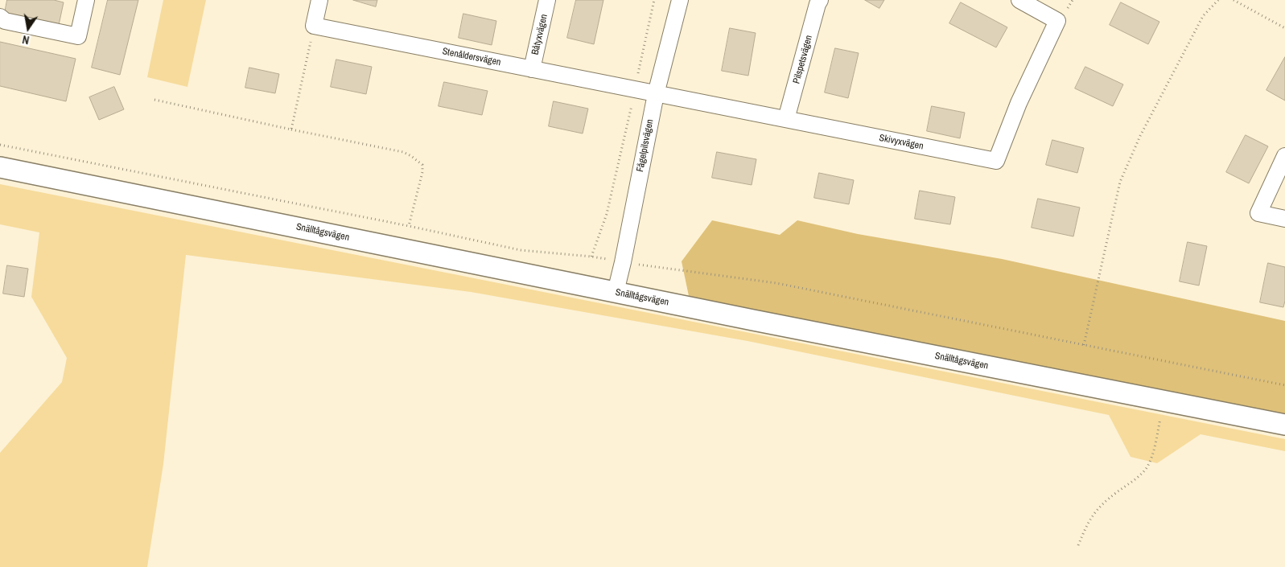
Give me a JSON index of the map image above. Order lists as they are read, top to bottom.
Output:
{
  "streets": {
    "street": [
      "Båtyxvägen",
      "Stenåldersvägen",
      "Pilspetsvägen",
      "Skivyxvägen",
      "Fågelpilsvägen",
      "Snälltågsvägen"
    ]
  },
  "crossings": [
    ["Båtyxvägen", "Stenåldersvägen"],
    ["Stenåldersvägen", "Skivyxvägen"],
    ["Stenåldersvägen", "Fågelpilsvägen"],
    ["Pilspetsvägen", "Skivyxvägen"],
    ["Skivyxvägen", "Fågelpilsvägen"],
    ["Fågelpilsvägen", "Snälltågsvägen"]
  ],
  "north": "bottom"
}
